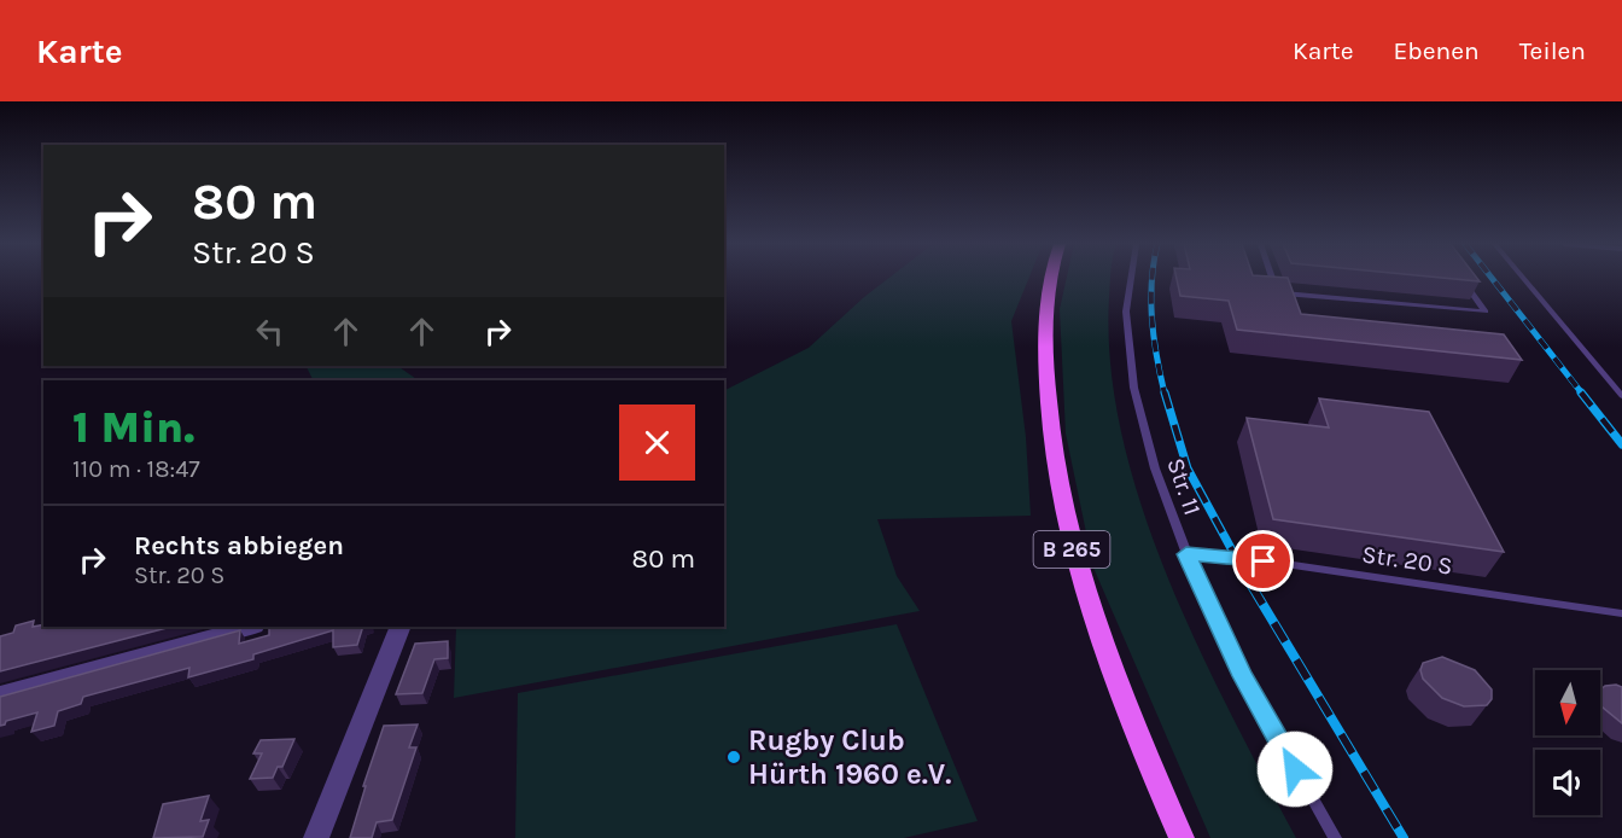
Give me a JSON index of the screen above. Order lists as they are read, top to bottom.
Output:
{
  "streets": {
    "main road": ["B 265"],
    "lane": ["Str. 11", "Str. 20 S"]
  },
  "crossings": [
    ["Str. 11", "Str. 20 S"]
  ],
  "places": ["Rugby Club Hürth 1960 e.V."],
  "north": "bottom",
  "page": {
    "header": "Karte",
    "nav": ["Karte", "Ebenen", "Teilen"],
    "turn": ["80 m", "Str. 20 S"],
    "heading": ["1 Min.", "110 m · 18:47"],
    "list": [
      {
        "name": "Rechts abbiegen",
        "note": "Str. 20 S",
        "value": "80 m"
      }
    ]
  }
}
